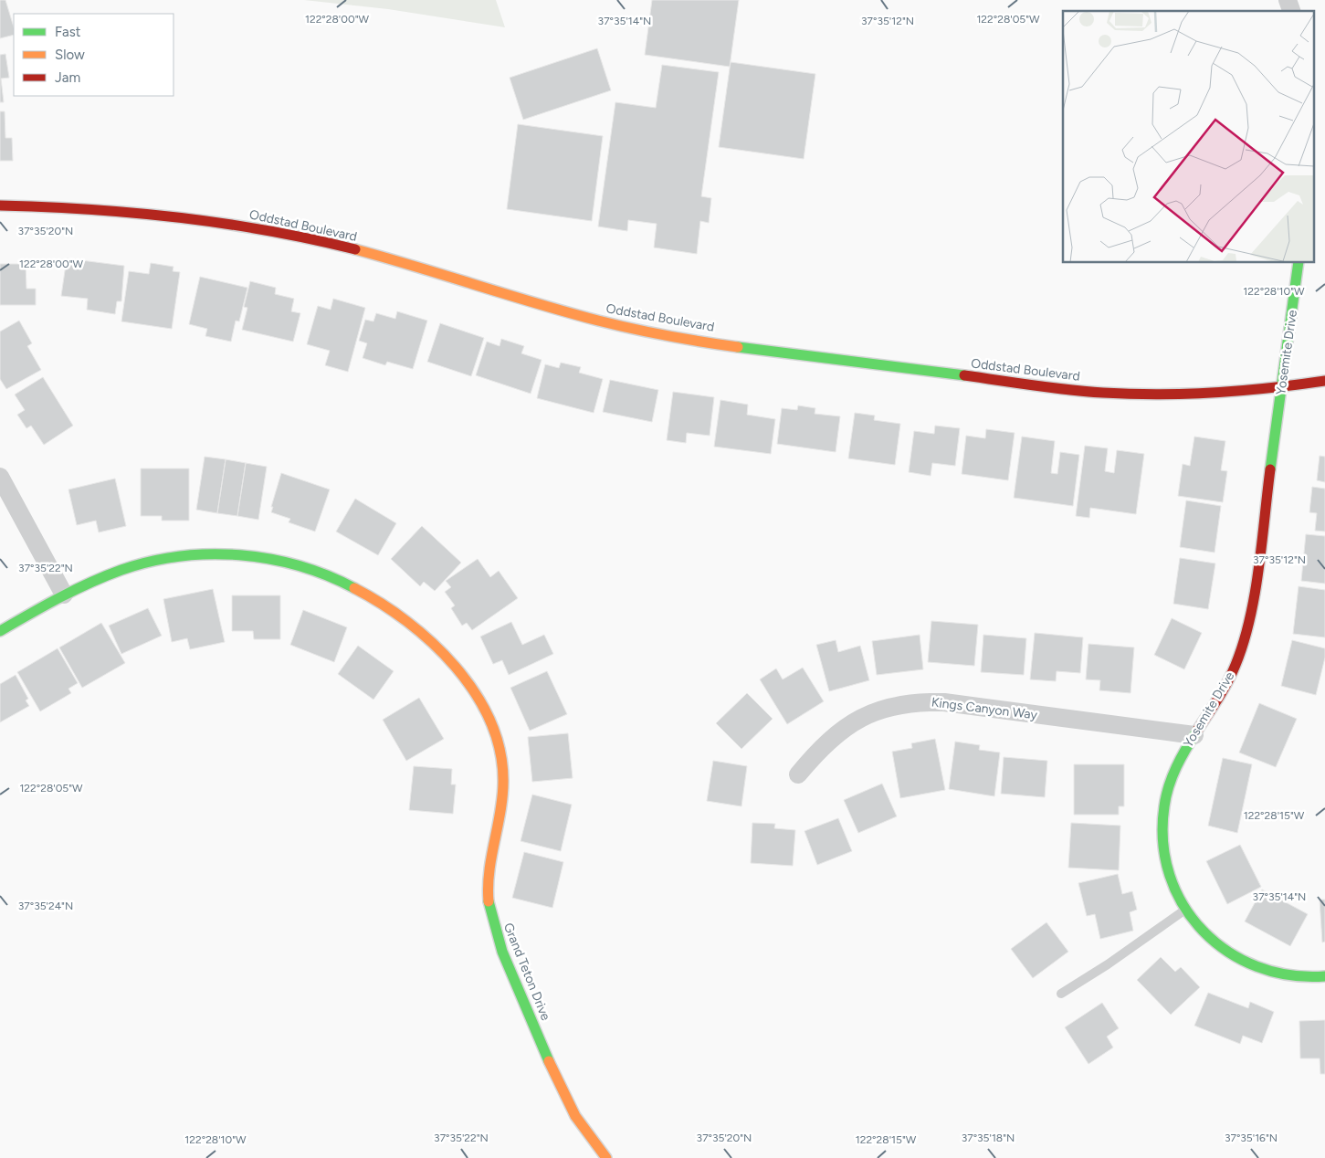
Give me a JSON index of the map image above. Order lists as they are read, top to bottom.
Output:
{
  "streets": {
    "street": [
      "Oddstad Boulevard",
      "Yosemite Drive",
      "Kings Canyon Way",
      "Grand Teton Drive"
    ]
  },
  "crossings": [
    ["Oddstad Boulevard", "Yosemite Drive"],
    ["Yosemite Drive", "Kings Canyon Way"]
  ],
  "legend": ["Fast", "Slow", "Jam"],
  "coordinates": [
    "122°28'00\"W",
    "122°28'05\"W",
    "37°35'14\"N",
    "37°35'12\"N",
    "37°35'20\"N",
    "122°28'10\"W",
    "37°35'22\"N",
    "122°28'15\"W",
    "37°35'24\"N",
    "37°35'18\"N",
    "37°35'16\"N"
  ]
}
